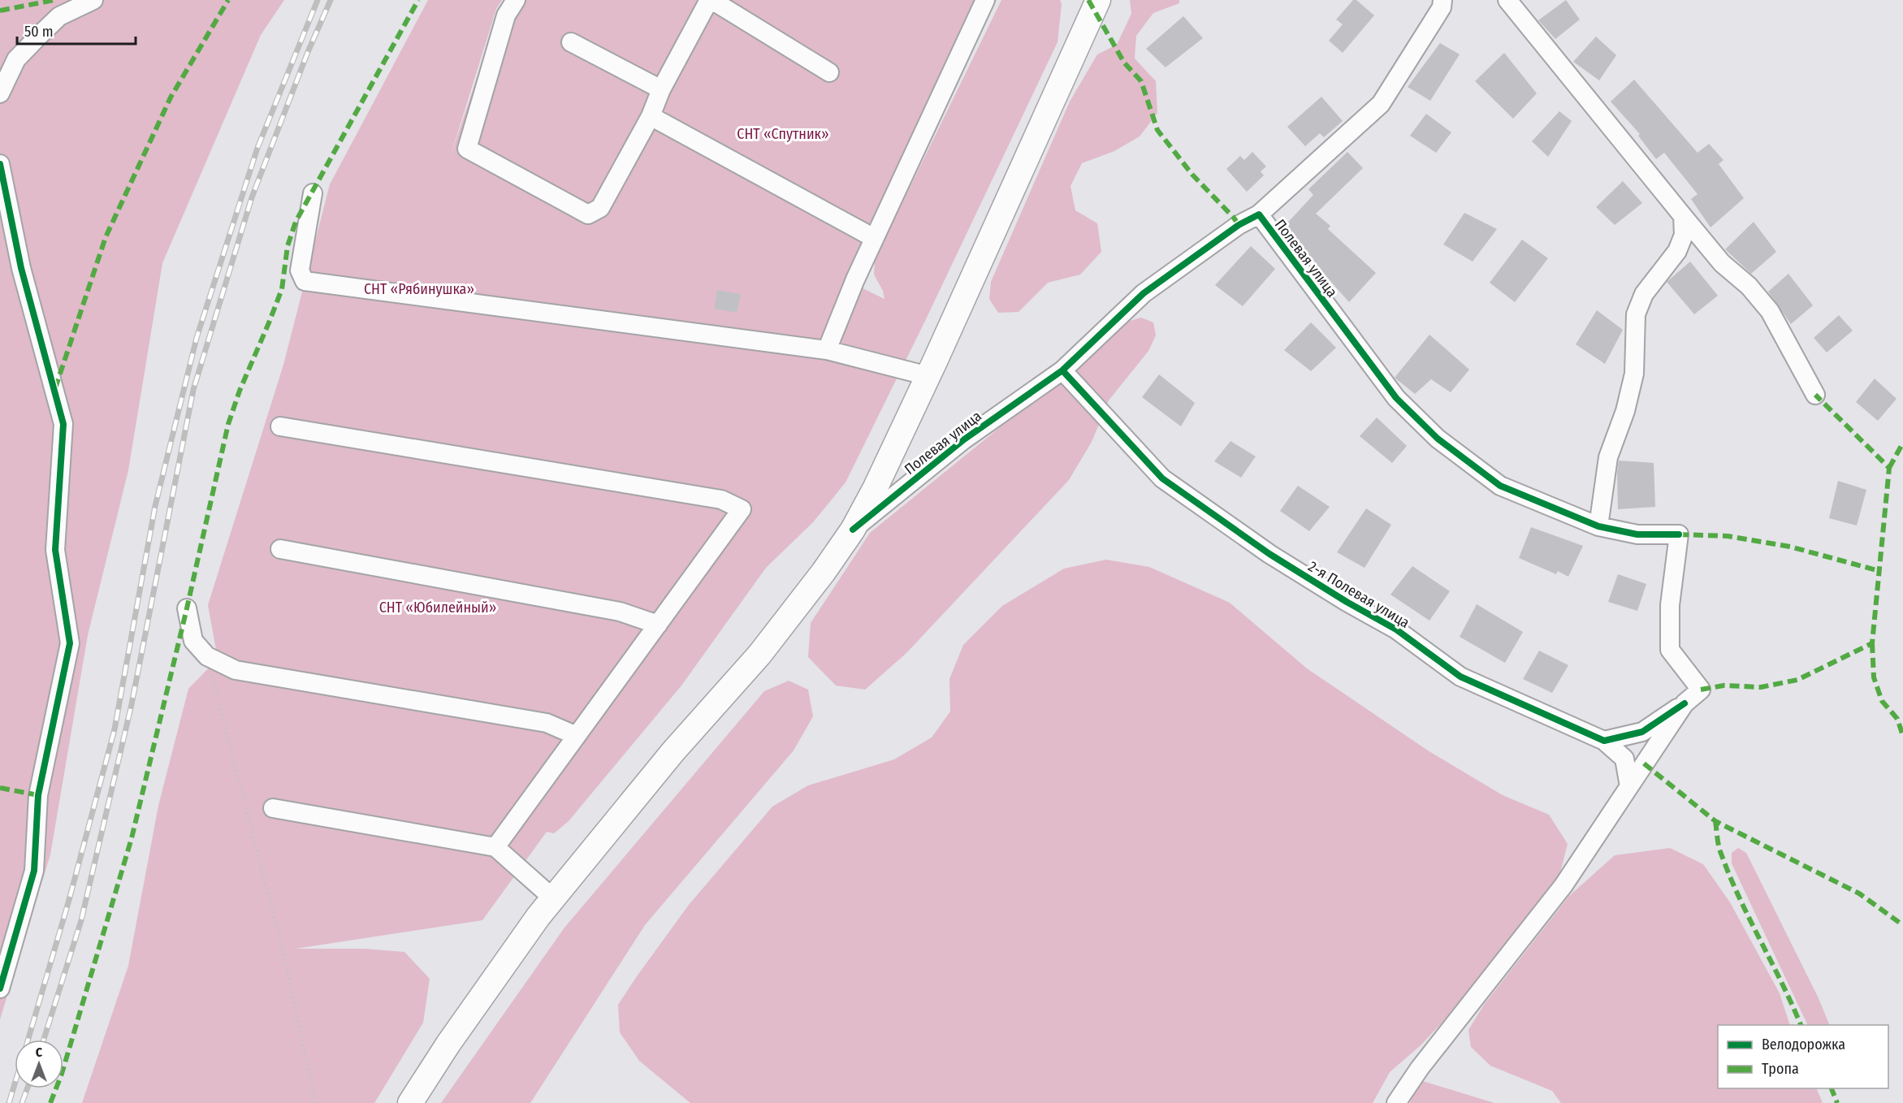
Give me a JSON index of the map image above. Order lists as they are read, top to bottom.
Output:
{
  "streets": {
    "street": ["Полевая улица", "2-я Полевая улица"]
  },
  "crossings": [
    ["Полевая улица", "2-я Полевая улица"]
  ],
  "parks": ["СНТ «Спутник»", "СНТ «Рябинушка»", "СНТ «Юбилейный»"],
  "legend": ["Велодорожка", "Тропа"],
  "scale_bar": "50 m",
  "north": "top"
}
